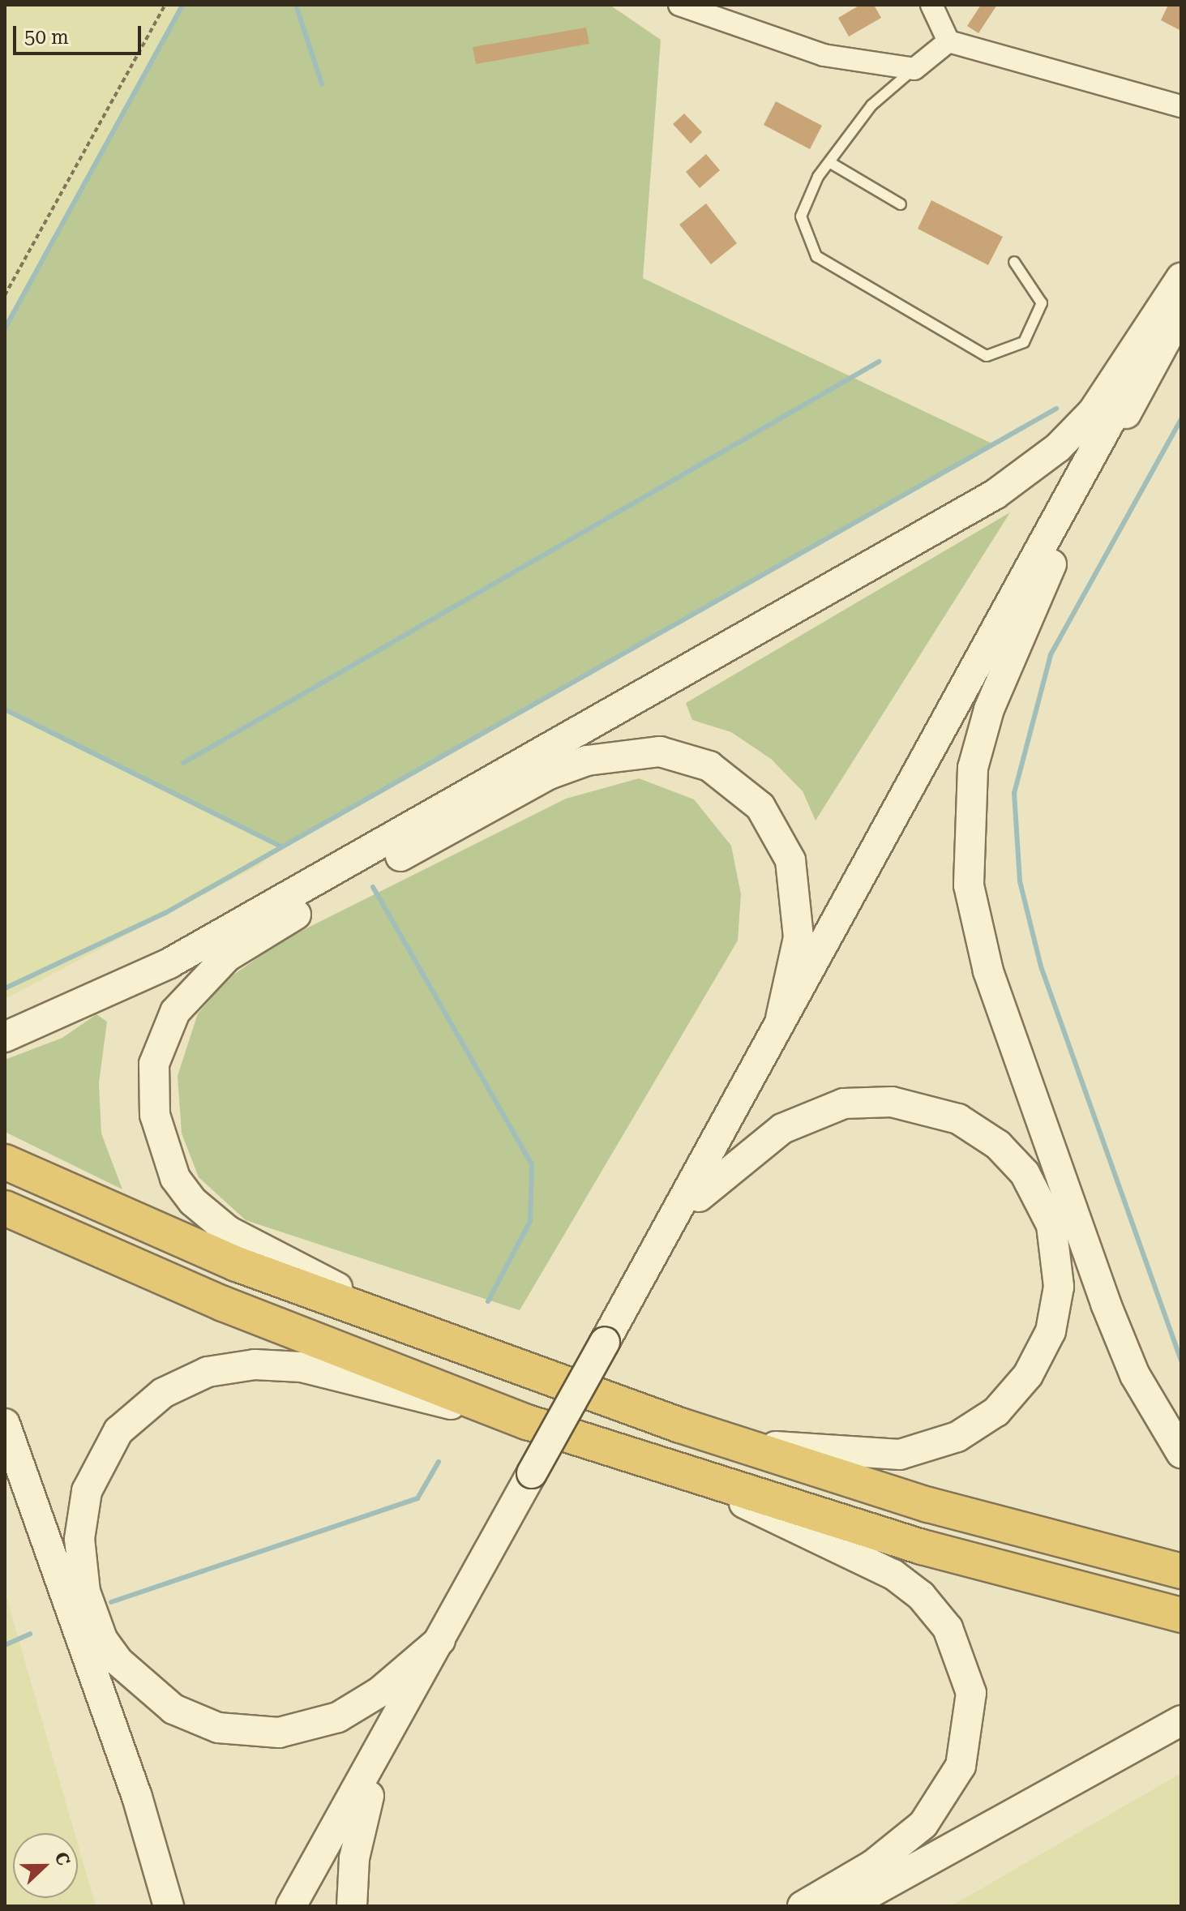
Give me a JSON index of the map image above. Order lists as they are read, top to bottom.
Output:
{
  "scale_bar": "50 m",
  "north": "right"
}
